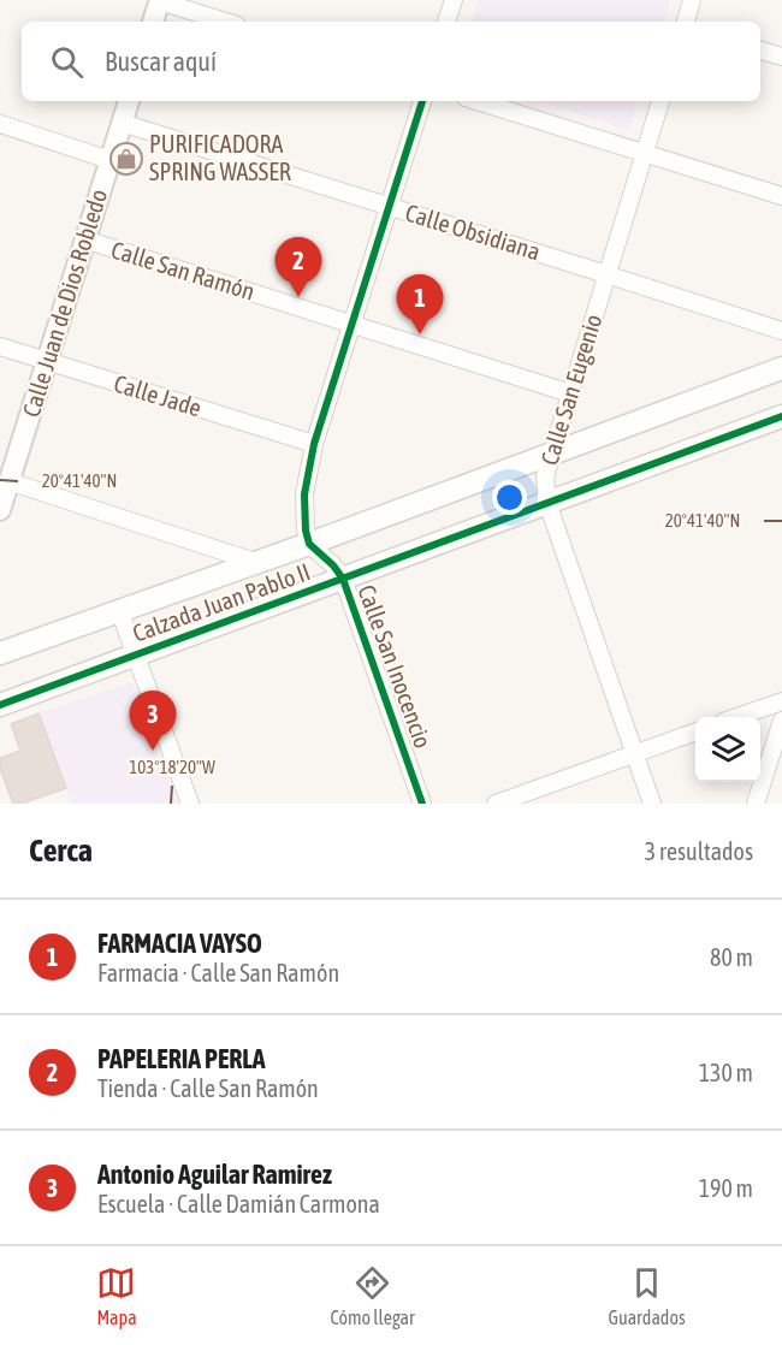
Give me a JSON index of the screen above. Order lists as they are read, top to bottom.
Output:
{
  "streets": {
    "main road": ["Calzada Juan Pablo II"],
    "street": [
      "Calle Obsidiana",
      "Calle San Ramón",
      "Calle Juan de Dios Robledo",
      "Calle San Eugenio",
      "Calle Jade",
      "Calle San Inocencio"
    ]
  },
  "crossings": [
    ["Calle Obsidiana", "Calle Juan de Dios Robledo"],
    ["Calle Obsidiana", "Calle San Eugenio"],
    ["Calle San Ramón", "Calle Juan de Dios Robledo"],
    ["Calle San Ramón", "Calle San Eugenio"],
    ["Calle Juan de Dios Robledo", "Calle Jade"],
    ["Calle San Eugenio", "Calzada Juan Pablo II"],
    ["Calzada Juan Pablo II", "Calle San Inocencio"]
  ],
  "places": {
    "shop": ["PURIFICADORA SPRING WASSER"]
  },
  "page": {
    "search": "Buscar aquí",
    "pins": ["2", "1", "3"],
    "heading": ["Cerca", "3 resultados"],
    "list": [
      {
        "mark": "1",
        "name": "FARMACIA VAYSO",
        "note": "Farmacia · Calle San Ramón",
        "value": "80 m"
      },
      {
        "mark": "2",
        "name": "PAPELERIA PERLA",
        "note": "Tienda · Calle San Ramón",
        "value": "130 m"
      },
      {
        "mark": "3",
        "name": "Antonio Aguilar Ramirez",
        "note": "Escuela · Calle Damián Carmona",
        "value": "190 m"
      }
    ],
    "nav": ["Mapa", "Cómo llegar", "Guardados"]
  },
  "coordinates": ["20°41'40\"N", "103°18'20\"W"]
}
